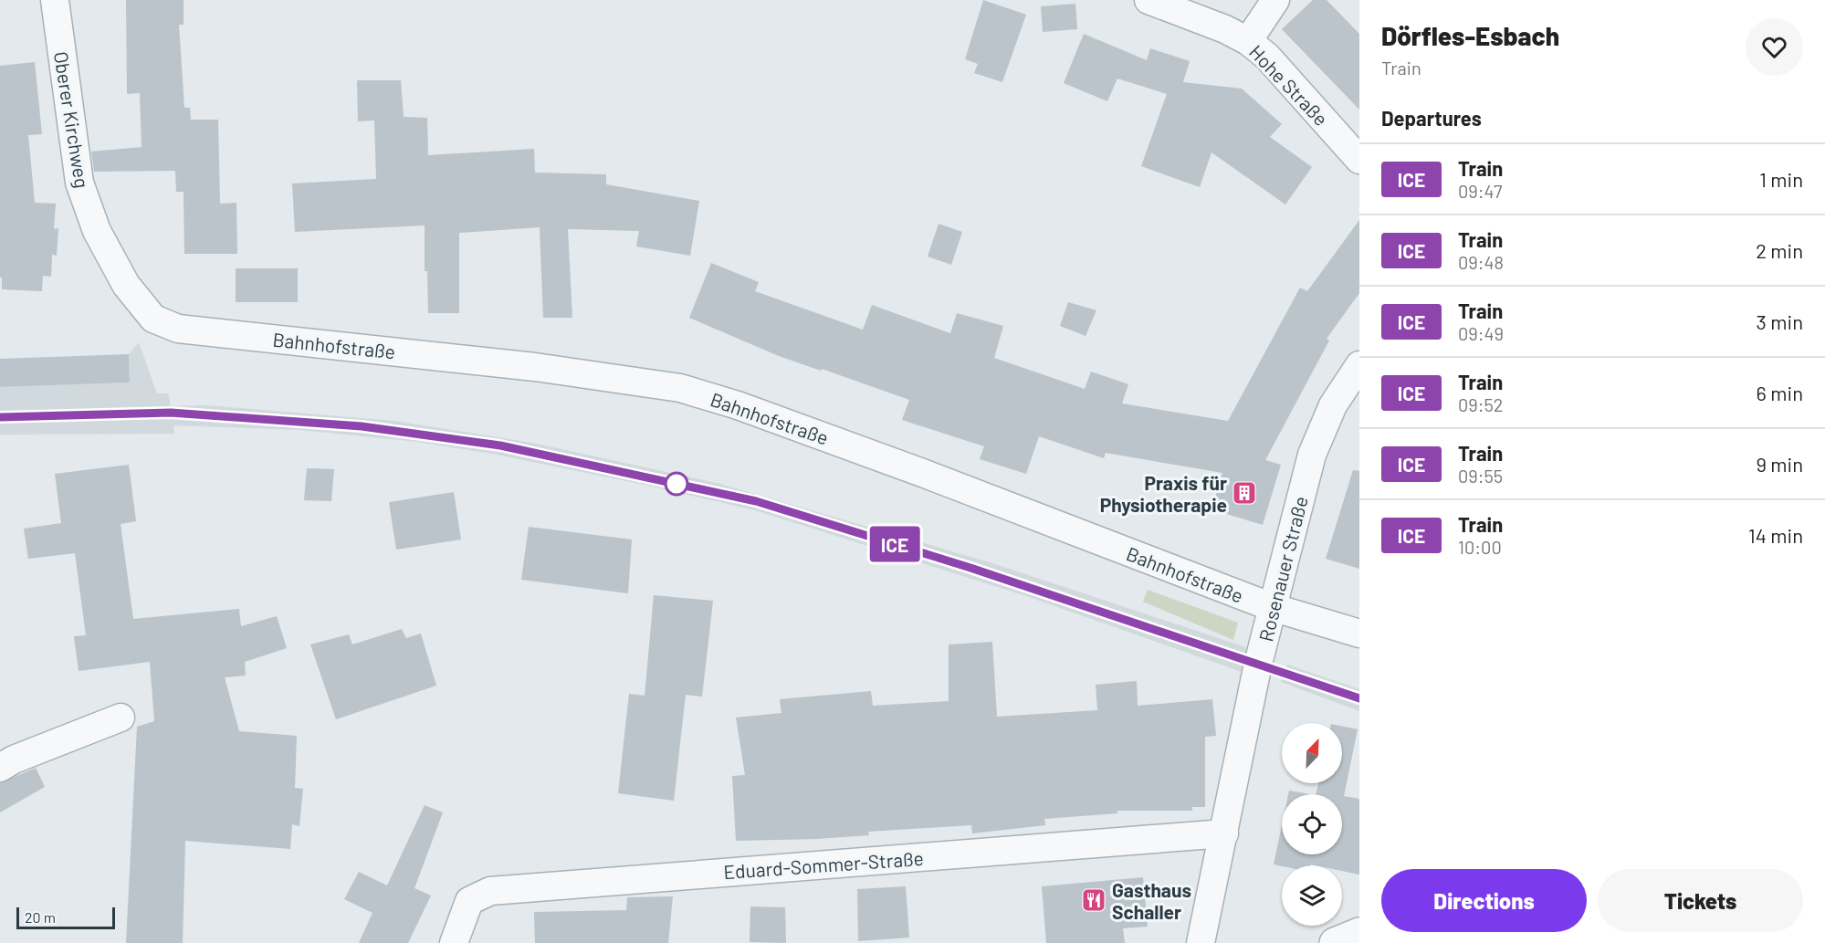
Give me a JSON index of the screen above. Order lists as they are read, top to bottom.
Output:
{
  "streets": {
    "street": [
      "Hohe Straße",
      "Oberer Kirchweg",
      "Bahnhofstraße",
      "Rosenauer Straße",
      "Eduard-Sommer-Straße"
    ]
  },
  "crossings": [
    ["Oberer Kirchweg", "Bahnhofstraße"],
    ["Bahnhofstraße", "Rosenauer Straße"],
    ["Rosenauer Straße", "Eduard-Sommer-Straße"]
  ],
  "places": {
    "building": ["Praxis für Physiotherapie"],
    "restaurant": ["Gasthaus Schaller"]
  },
  "scale_bar": "20 m",
  "north": "top right",
  "page": {
    "on_map": "ICE",
    "heading": [
      ["Dörfles-Esbach", "Train"],
      "Departures"
    ],
    "list": [
      {
        "mark": "ICE",
        "name": "Train",
        "note": "09:47",
        "value": "1 min"
      },
      {
        "mark": "ICE",
        "name": "Train",
        "note": "09:48",
        "value": "2 min"
      },
      {
        "mark": "ICE",
        "name": "Train",
        "note": "09:49",
        "value": "3 min"
      },
      {
        "mark": "ICE",
        "name": "Train",
        "note": "09:52",
        "value": "6 min"
      },
      {
        "mark": "ICE",
        "name": "Train",
        "note": "09:55",
        "value": "9 min"
      },
      {
        "mark": "ICE",
        "name": "Train",
        "note": "10:00",
        "value": "14 min"
      }
    ],
    "buttons": ["Directions", "Tickets"],
    "scale": "20 m"
  }
}
